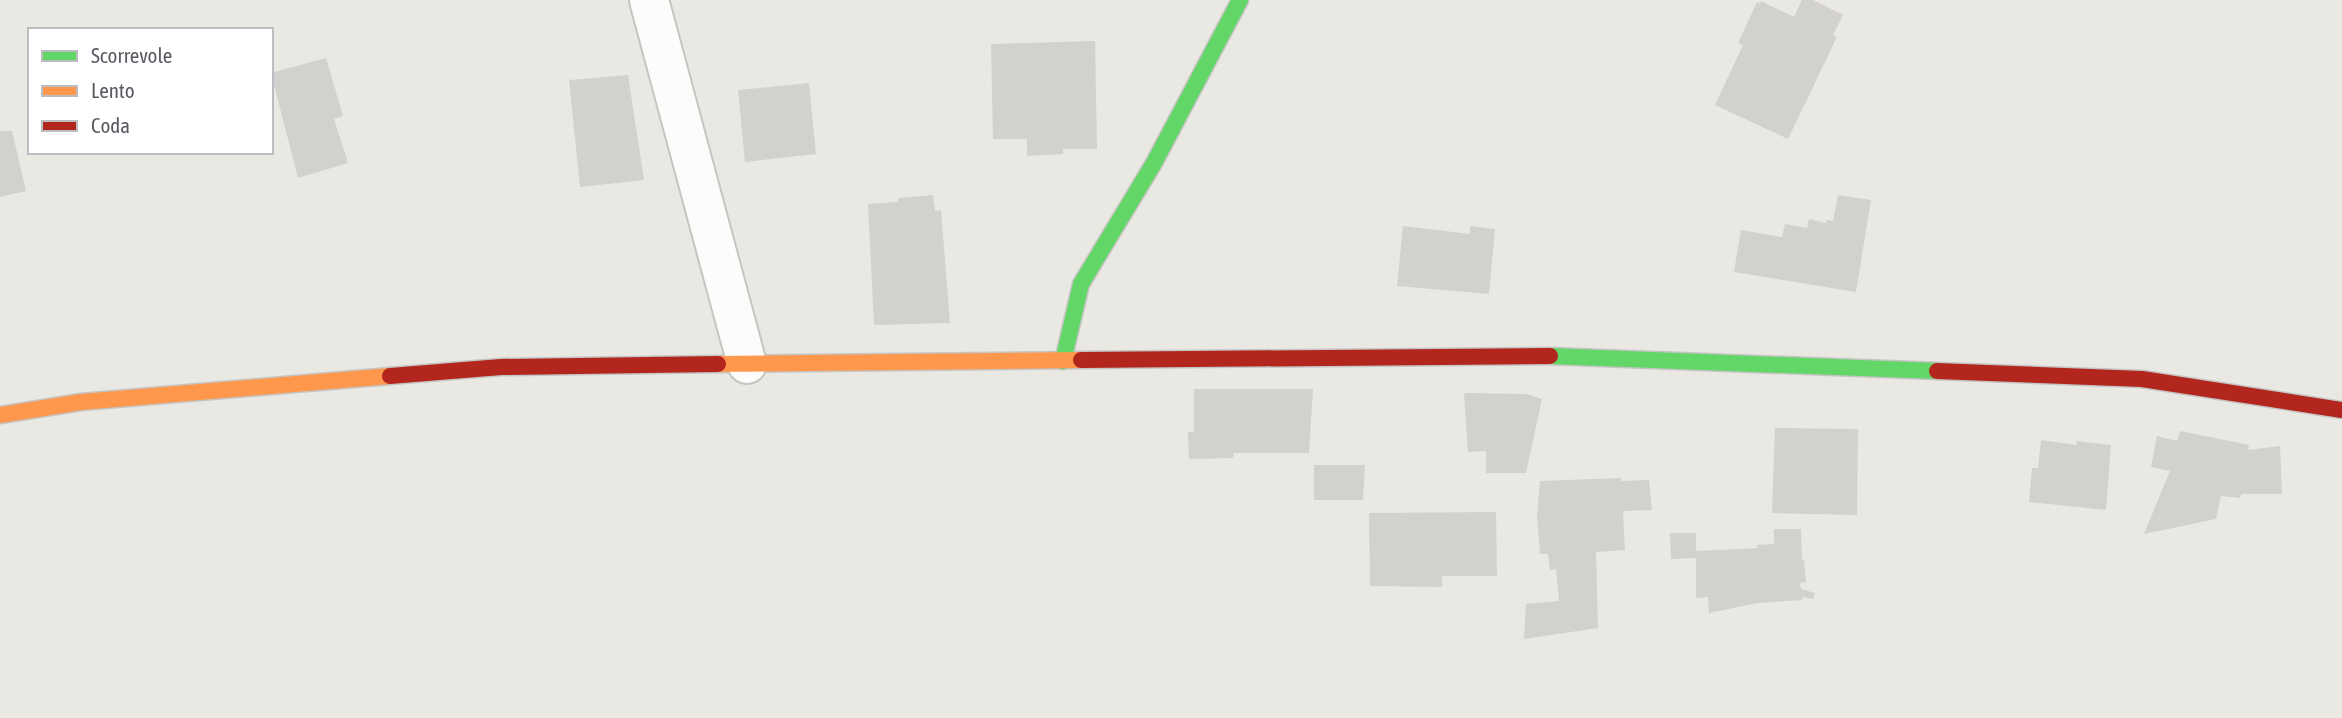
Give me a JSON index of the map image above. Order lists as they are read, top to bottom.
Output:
{
  "legend": ["Scorrevole", "Lento", "Coda"]
}
